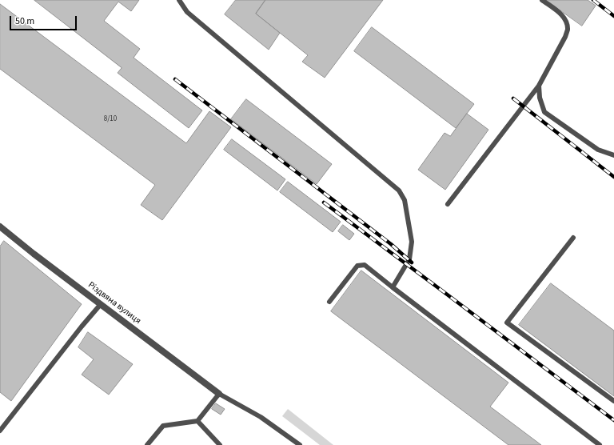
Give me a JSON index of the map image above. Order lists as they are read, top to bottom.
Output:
{
  "streets": {
    "street": ["Різдвяна вулиця"]
  },
  "house_numbers": ["8/10"],
  "scale_bar": "50 m"
}
